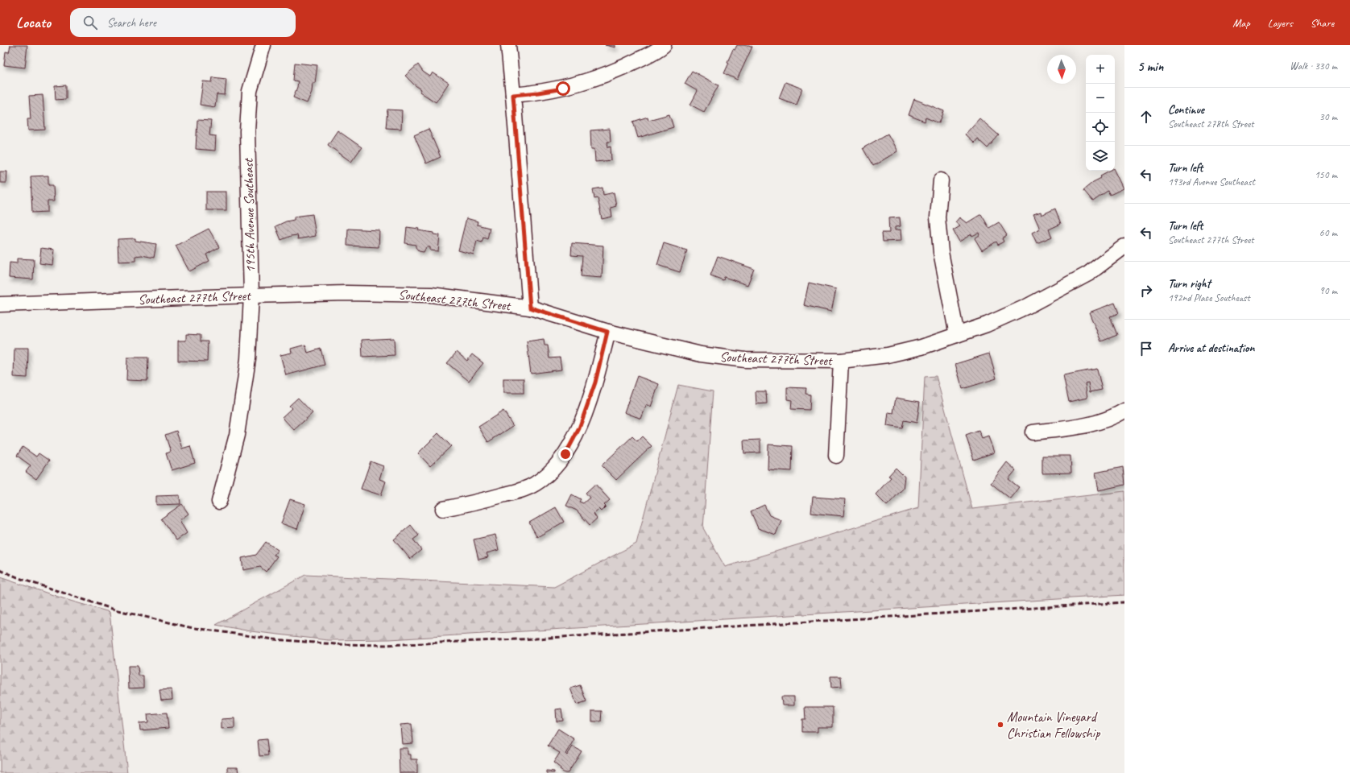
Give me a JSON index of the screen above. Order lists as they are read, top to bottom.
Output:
{
  "streets": {
    "street": ["195th Avenue Southeast", "Southeast 277th Street"]
  },
  "crossings": [
    ["195th Avenue Southeast", "Southeast 277th Street"]
  ],
  "places": ["Mountain Vineyard Christian Fellowship"],
  "north": "bottom",
  "page": {
    "header": "Locato",
    "search": "Search here",
    "nav": ["Map", "Layers", "Share"],
    "heading": ["5 min", "Walk · 330 m"],
    "map_buttons": ["+", "−"],
    "list": [
      ["Continue", "Southeast 278th Street", "30 m"],
      ["Turn left", "193rd Avenue Southeast", "150 m"],
      ["Turn left", "Southeast 277th Street", "60 m"],
      ["Turn right", "192nd Place Southeast", "90 m"],
      "Arrive at destination"
    ]
  }
}
